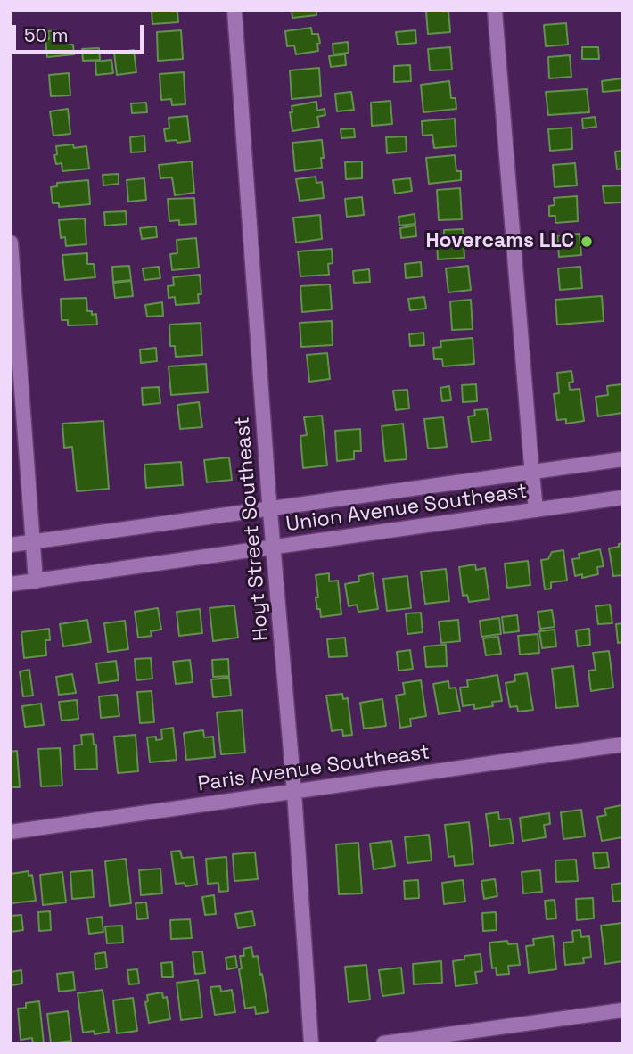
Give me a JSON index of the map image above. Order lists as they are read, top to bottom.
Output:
{
  "streets": {
    "street": ["Union Avenue Southeast", "Hoyt Street Southeast", "Paris Avenue Southeast"]
  },
  "crossings": [
    ["Union Avenue Southeast", "Hoyt Street Southeast"],
    ["Hoyt Street Southeast", "Paris Avenue Southeast"]
  ],
  "places": ["Hovercams LLC"],
  "scale_bar": "50 m"
}
